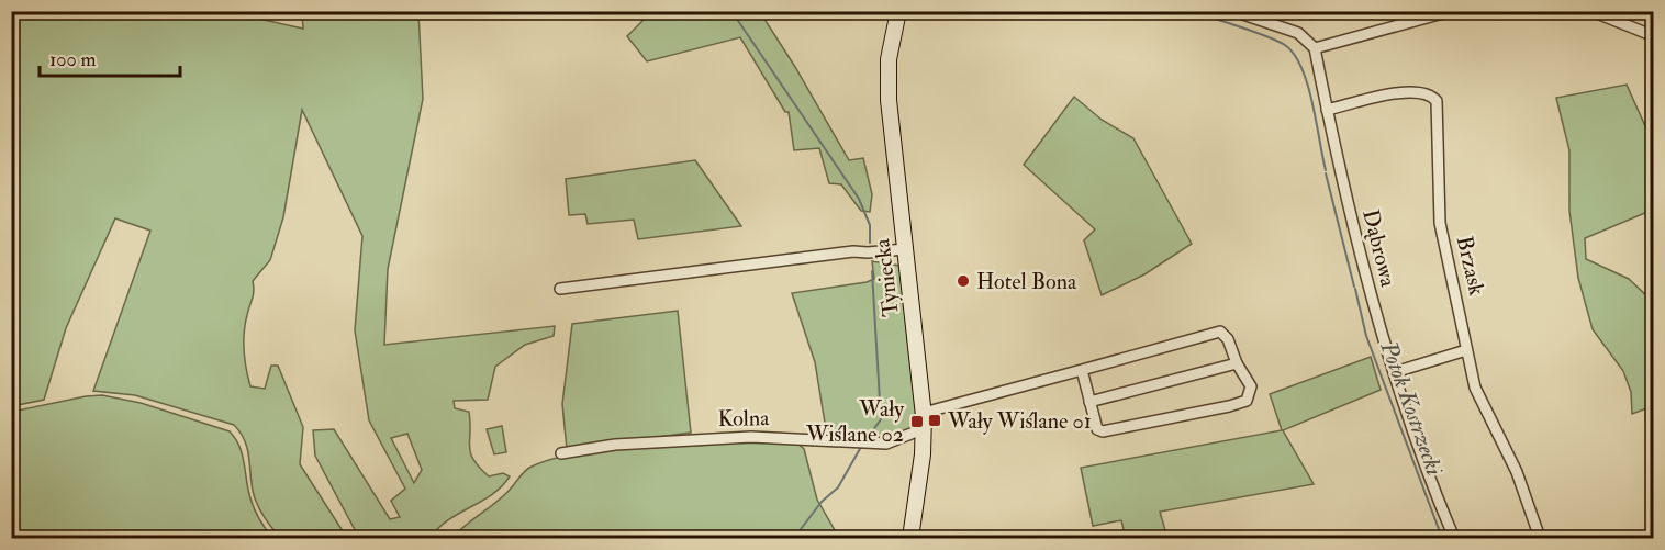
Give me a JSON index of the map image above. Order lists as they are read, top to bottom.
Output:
{
  "streets": {
    "street": [
      "Dąbrowa",
      "Brzask",
      "Tyniecka",
      "Kolna"
    ]
  },
  "crossings": [
    ["Dąbrowa", "Brzask"],
    ["Tyniecka", "Kolna"]
  ],
  "water": ["Potok Kostrzecki"],
  "places": {
    "other": ["Hotel Bona"],
    "transit": ["Wały Wiślane 01", "Wały Wiślane 02"]
  },
  "scale_bar": "100 m"
}
